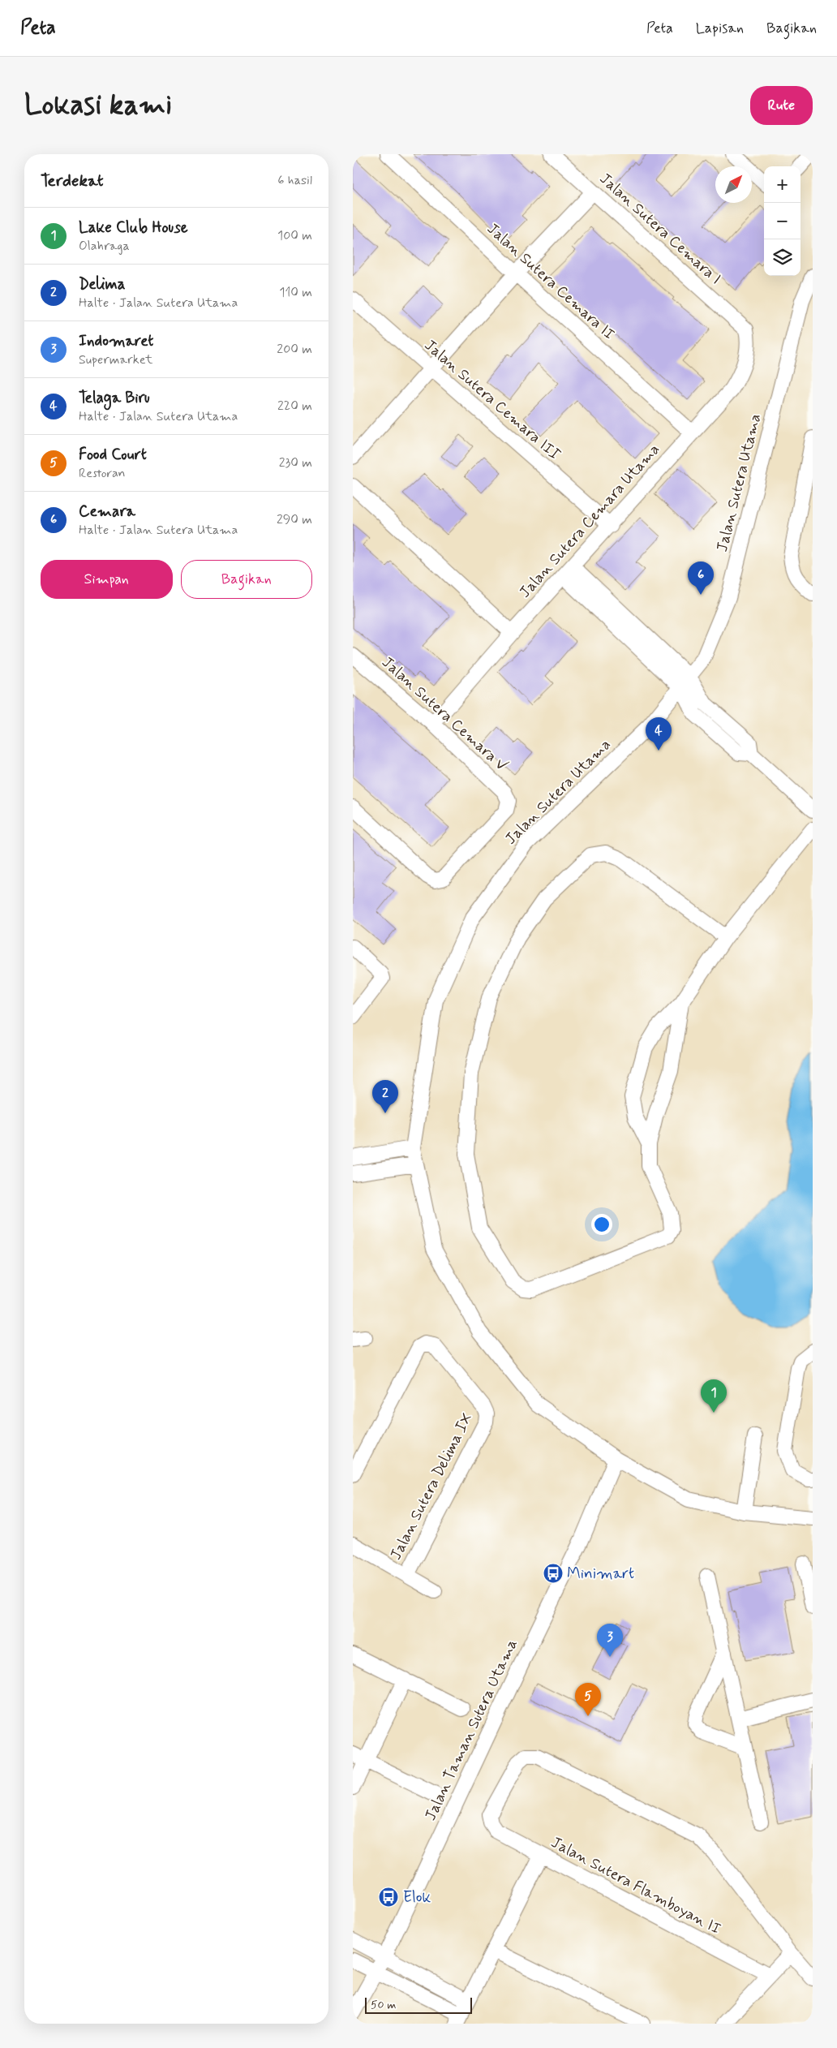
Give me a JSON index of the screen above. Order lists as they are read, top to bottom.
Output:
{
  "streets": {
    "street": [
      "Jalan Sutera Cemara I",
      "Jalan Sutera Cemara II",
      "Jalan Sutera Cemara III",
      "Jalan Sutera Utama",
      "Jalan Sutera Cemara Utama",
      "Jalan Sutera Cemara V",
      "Jalan Sutera Delima IX",
      "Jalan Taman Sutera Utama",
      "Jalan Sutera Flamboyan II"
    ]
  },
  "crossings": [
    ["Jalan Sutera Cemara I", "Jalan Sutera Cemara Utama"],
    ["Jalan Sutera Cemara II", "Jalan Sutera Cemara Utama"],
    ["Jalan Sutera Cemara III", "Jalan Sutera Cemara Utama"],
    ["Jalan Sutera Utama", "Jalan Taman Sutera Utama"],
    ["Jalan Sutera Cemara Utama", "Jalan Sutera Cemara V"]
  ],
  "places": {
    "bus stop": ["Minimart", "Elok"]
  },
  "scale_bar": "50 m",
  "north": "top right",
  "page": {
    "header": "Peta",
    "nav": ["Peta", "Lapisan", "Bagikan"],
    "buttons": [
      "Rute",
      ["Simpan", "Bagikan"]
    ],
    "title": "Lokasi kami",
    "heading": ["Terdekat", "6 hasil"],
    "map_buttons": ["+", "−"],
    "list": [
      {
        "mark": "1",
        "name": "Lake Club House",
        "note": "Olahraga",
        "value": "100 m"
      },
      {
        "mark": "2",
        "name": "Delima",
        "note": "Halte · Jalan Sutera Utama",
        "value": "110 m"
      },
      {
        "mark": "3",
        "name": "Indomaret",
        "note": "Supermarket",
        "value": "200 m"
      },
      {
        "mark": "4",
        "name": "Telaga Biru",
        "note": "Halte · Jalan Sutera Utama",
        "value": "220 m"
      },
      {
        "mark": "5",
        "name": "Food Court",
        "note": "Restoran",
        "value": "230 m"
      },
      {
        "mark": "6",
        "name": "Cemara",
        "note": "Halte · Jalan Sutera Utama",
        "value": "290 m"
      }
    ],
    "pins": [
      "6",
      "4",
      "2",
      "1",
      "3",
      "5"
    ],
    "scale": "50 m"
  }
}
